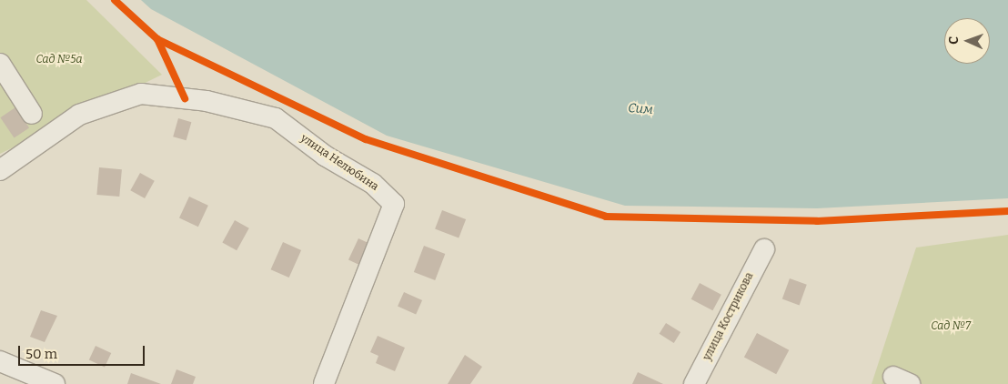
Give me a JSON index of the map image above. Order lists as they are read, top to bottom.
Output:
{
  "streets": {
    "street": ["улица Нелюбина", "улица Кострикова"]
  },
  "water": ["Сим"],
  "parks": ["Сад №5а", "Сад №7"],
  "scale_bar": "50 m",
  "north": "left"
}
